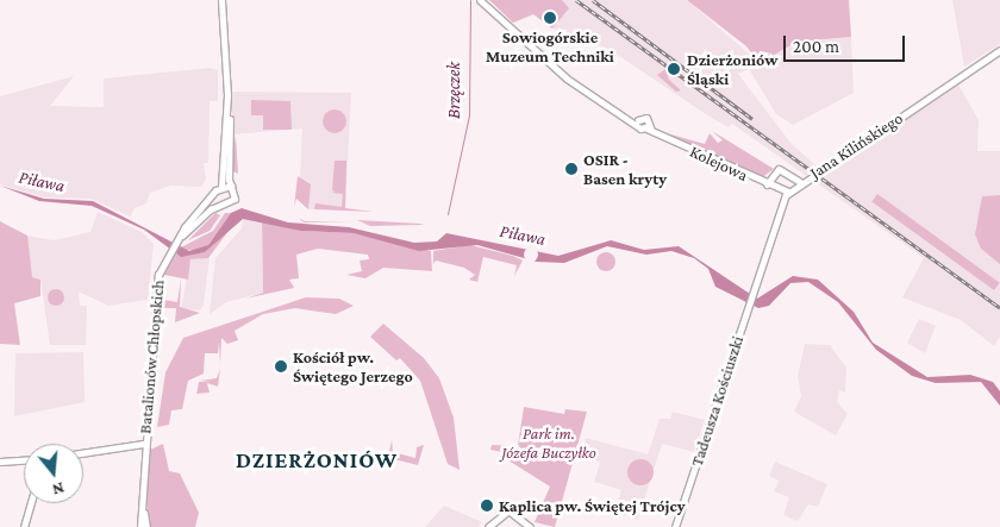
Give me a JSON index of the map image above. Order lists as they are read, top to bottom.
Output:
{
  "streets": {
    "street": [
      "Jana Kilińskiego",
      "Kolejowa",
      "Batalionów Chłopskich",
      "Tadeusza Kościuszki"
    ]
  },
  "crossings": [
    ["Jana Kilińskiego", "Kolejowa"],
    ["Jana Kilińskiego", "Tadeusza Kościuszki"]
  ],
  "districts": ["DZIERŻONIÓW"],
  "water": ["Brzęczek", "Piława"],
  "parks": ["Park im. Józefa Buczyłko"],
  "places": [
    "Sowiogórskie Muzeum Techniki",
    "Dzierżoniów Śląski",
    "OSIR - Basen kryty",
    "Kościół pw. Świętego Jerzego",
    "Kaplica pw. Świętej Trójcy"
  ],
  "scale_bar": "200 m",
  "north": "bottom"
}
